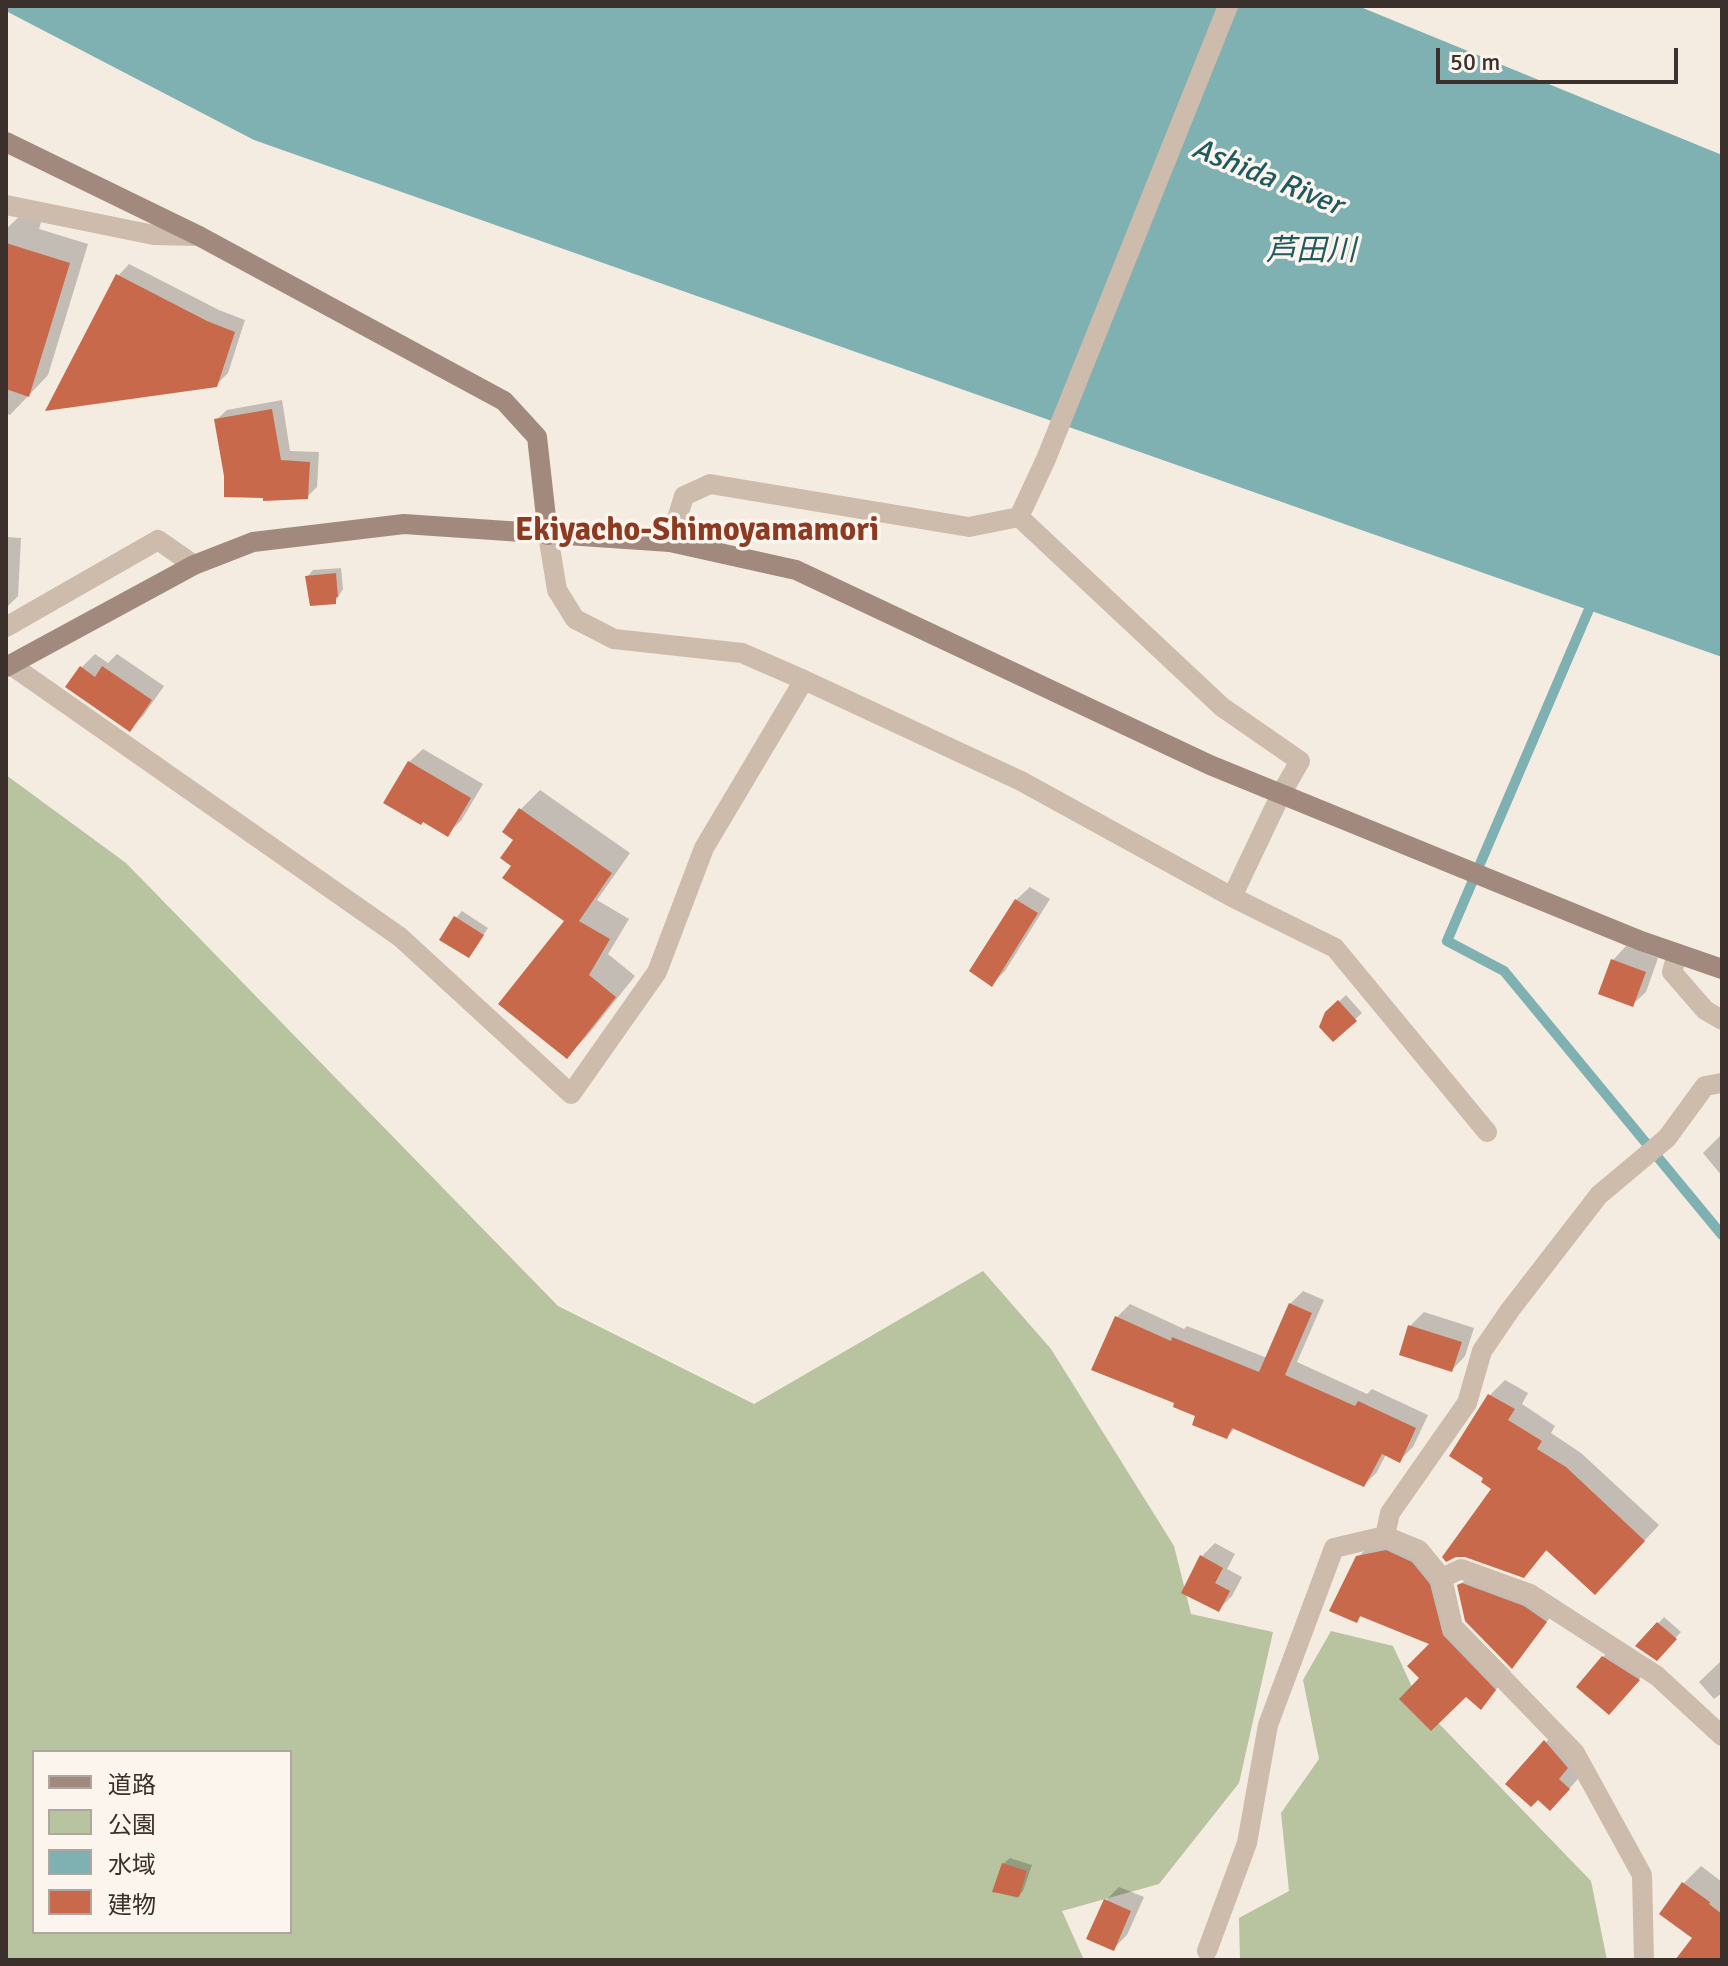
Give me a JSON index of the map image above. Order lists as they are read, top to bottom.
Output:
{
  "districts": ["Ekiyacho-Shimoyamamori"],
  "water": ["Ashida River", "芦田川"],
  "legend": [
    "道路",
    "公園",
    "水域",
    "建物"
  ],
  "scale_bar": "50 m"
}
